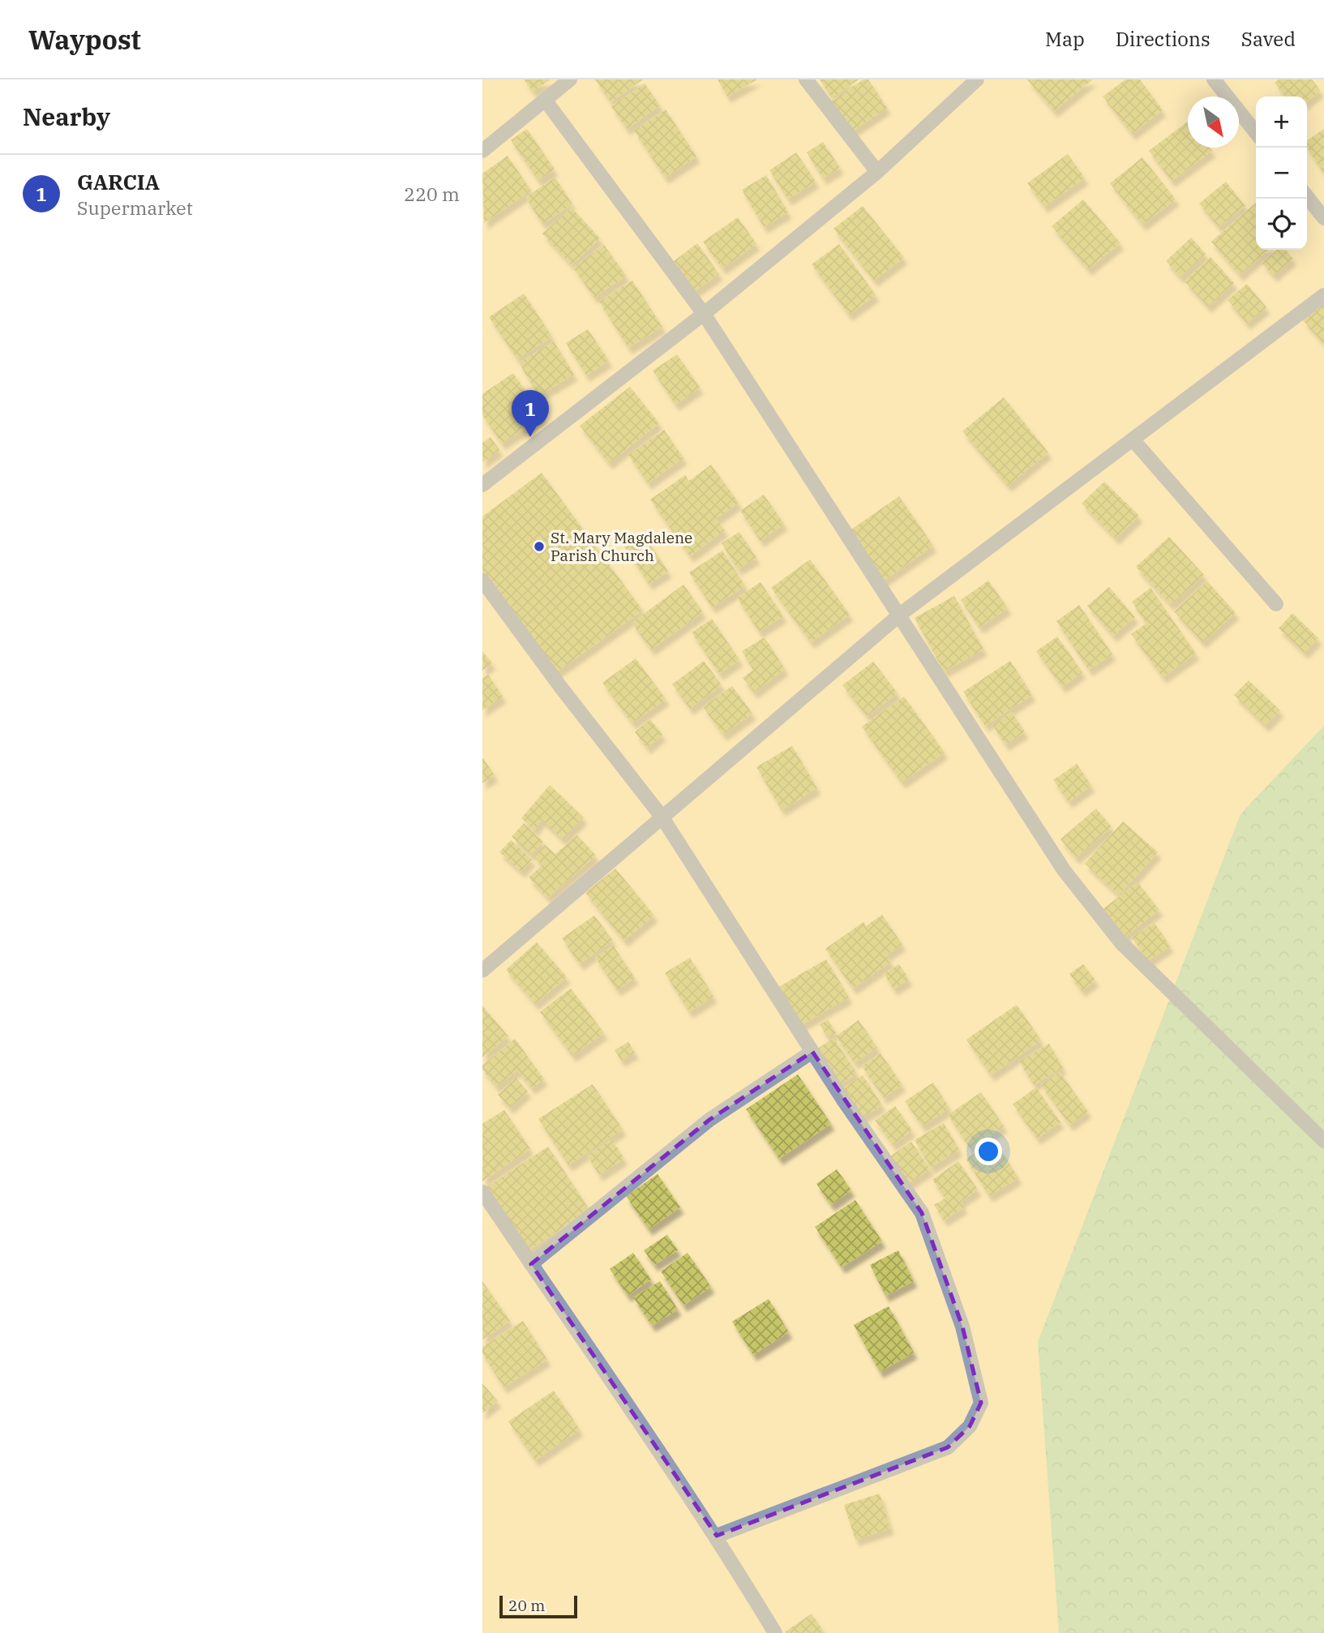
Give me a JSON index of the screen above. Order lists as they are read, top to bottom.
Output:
{
  "places": ["St. Mary Magdalene Parish Church"],
  "scale_bar": "20 m",
  "north": "bottom right",
  "page": {
    "header": "Waypost",
    "nav": ["Map", "Directions", "Saved"],
    "heading": "Nearby",
    "map_buttons": ["+", "−"],
    "list": [
      {
        "mark": "1",
        "name": "GARCIA",
        "note": "Supermarket",
        "value": "220 m"
      }
    ],
    "pins": "1",
    "scale": "20 m"
  }
}
